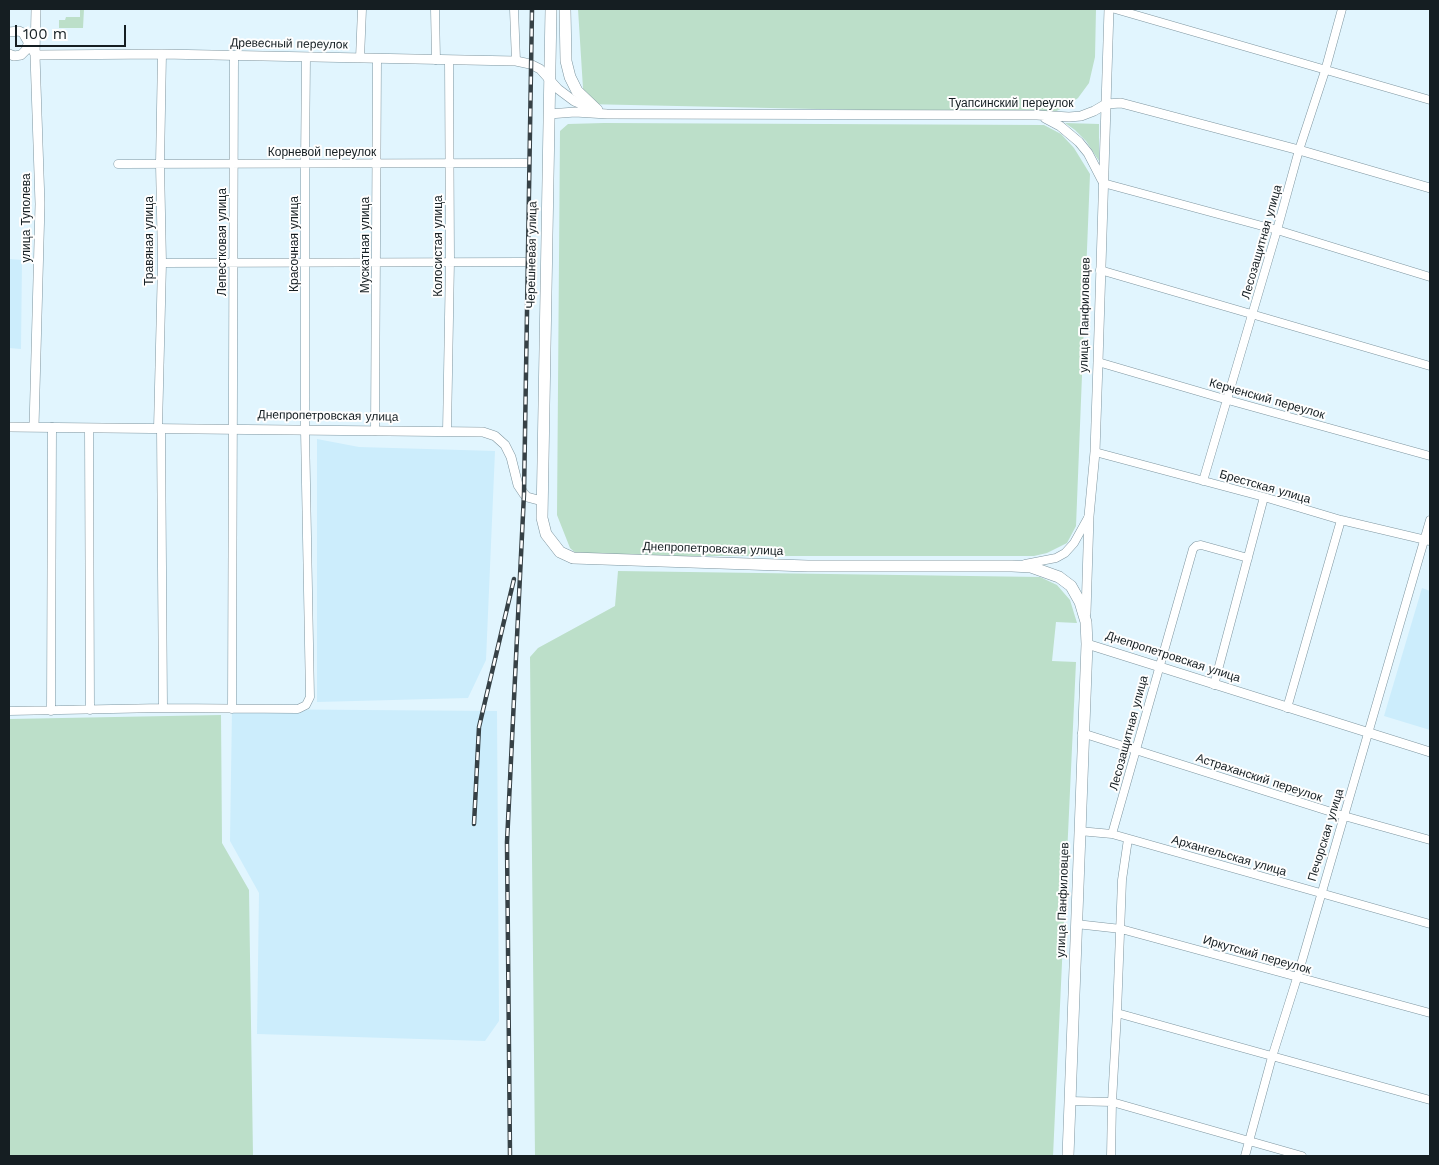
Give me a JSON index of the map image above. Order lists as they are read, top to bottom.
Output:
{
  "streets": {
    "main road": ["Черешневая улица", "улица Панфиловцев", "Днепропетровская улица"],
    "street": [
      "Древесный переулок",
      "Туапсинский переулок",
      "Корневой переулок",
      "улица Туполева",
      "Травяная улица",
      "Лепестковая улица",
      "Лесозащитная улица",
      "Красочная улица",
      "Мускатная улица",
      "Колосистая улица",
      "Керченский переулок",
      "Брестская улица",
      "Астраханский переулок",
      "Печорская улица",
      "Архангельская улица",
      "Иркутский переулок"
    ]
  },
  "crossings": [
    ["Древесный переулок", "Туапсинский переулок"],
    ["Древесный переулок", "улица Туполева"],
    ["Древесный переулок", "Травяная улица"],
    ["Древесный переулок", "Лепестковая улица"],
    ["Древесный переулок", "Красочная улица"],
    ["Древесный переулок", "Мускатная улица"],
    ["Древесный переулок", "Колосистая улица"],
    ["Древесный переулок", "Черешневая улица"],
    ["Туапсинский переулок", "Лесозащитная улица"],
    ["Туапсинский переулок", "Черешневая улица"],
    ["Туапсинский переулок", "улица Панфиловцев"],
    ["Корневой переулок", "Травяная улица"],
    ["Корневой переулок", "Лепестковая улица"],
    ["Корневой переулок", "Красочная улица"],
    ["Корневой переулок", "Мускатная улица"],
    ["Корневой переулок", "Колосистая улица"],
    ["улица Туполева", "Днепропетровская улица"],
    ["Травяная улица", "Днепропетровская улица"],
    ["Лепестковая улица", "Красочная улица"],
    ["Лепестковая улица", "Днепропетровская улица"],
    ["Лесозащитная улица", "Керченский переулок"],
    ["Лесозащитная улица", "Днепропетровская улица"],
    ["Лесозащитная улица", "Брестская улица"],
    ["Лесозащитная улица", "Астраханский переулок"],
    ["Лесозащитная улица", "Архангельская улица"],
    ["Красочная улица", "Днепропетровская улица"],
    ["Мускатная улица", "Днепропетровская улица"],
    ["Колосистая улица", "Днепропетровская улица"],
    ["Черешневая улица", "Днепропетровская улица"],
    ["улица Панфиловцев", "Керченский переулок"],
    ["улица Панфиловцев", "Днепропетровская улица"],
    ["улица Панфиловцев", "Брестская улица"],
    ["улица Панфиловцев", "Астраханский переулок"],
    ["улица Панфиловцев", "Архангельская улица"],
    ["улица Панфиловцев", "Иркутский переулок"],
    ["Днепропетровская улица", "Печорская улица"],
    ["Брестская улица", "Печорская улица"],
    ["Астраханский переулок", "Печорская улица"],
    ["Печорская улица", "Архангельская улица"],
    ["Печорская улица", "Иркутский переулок"]
  ],
  "scale_bar": "100 m"
}
